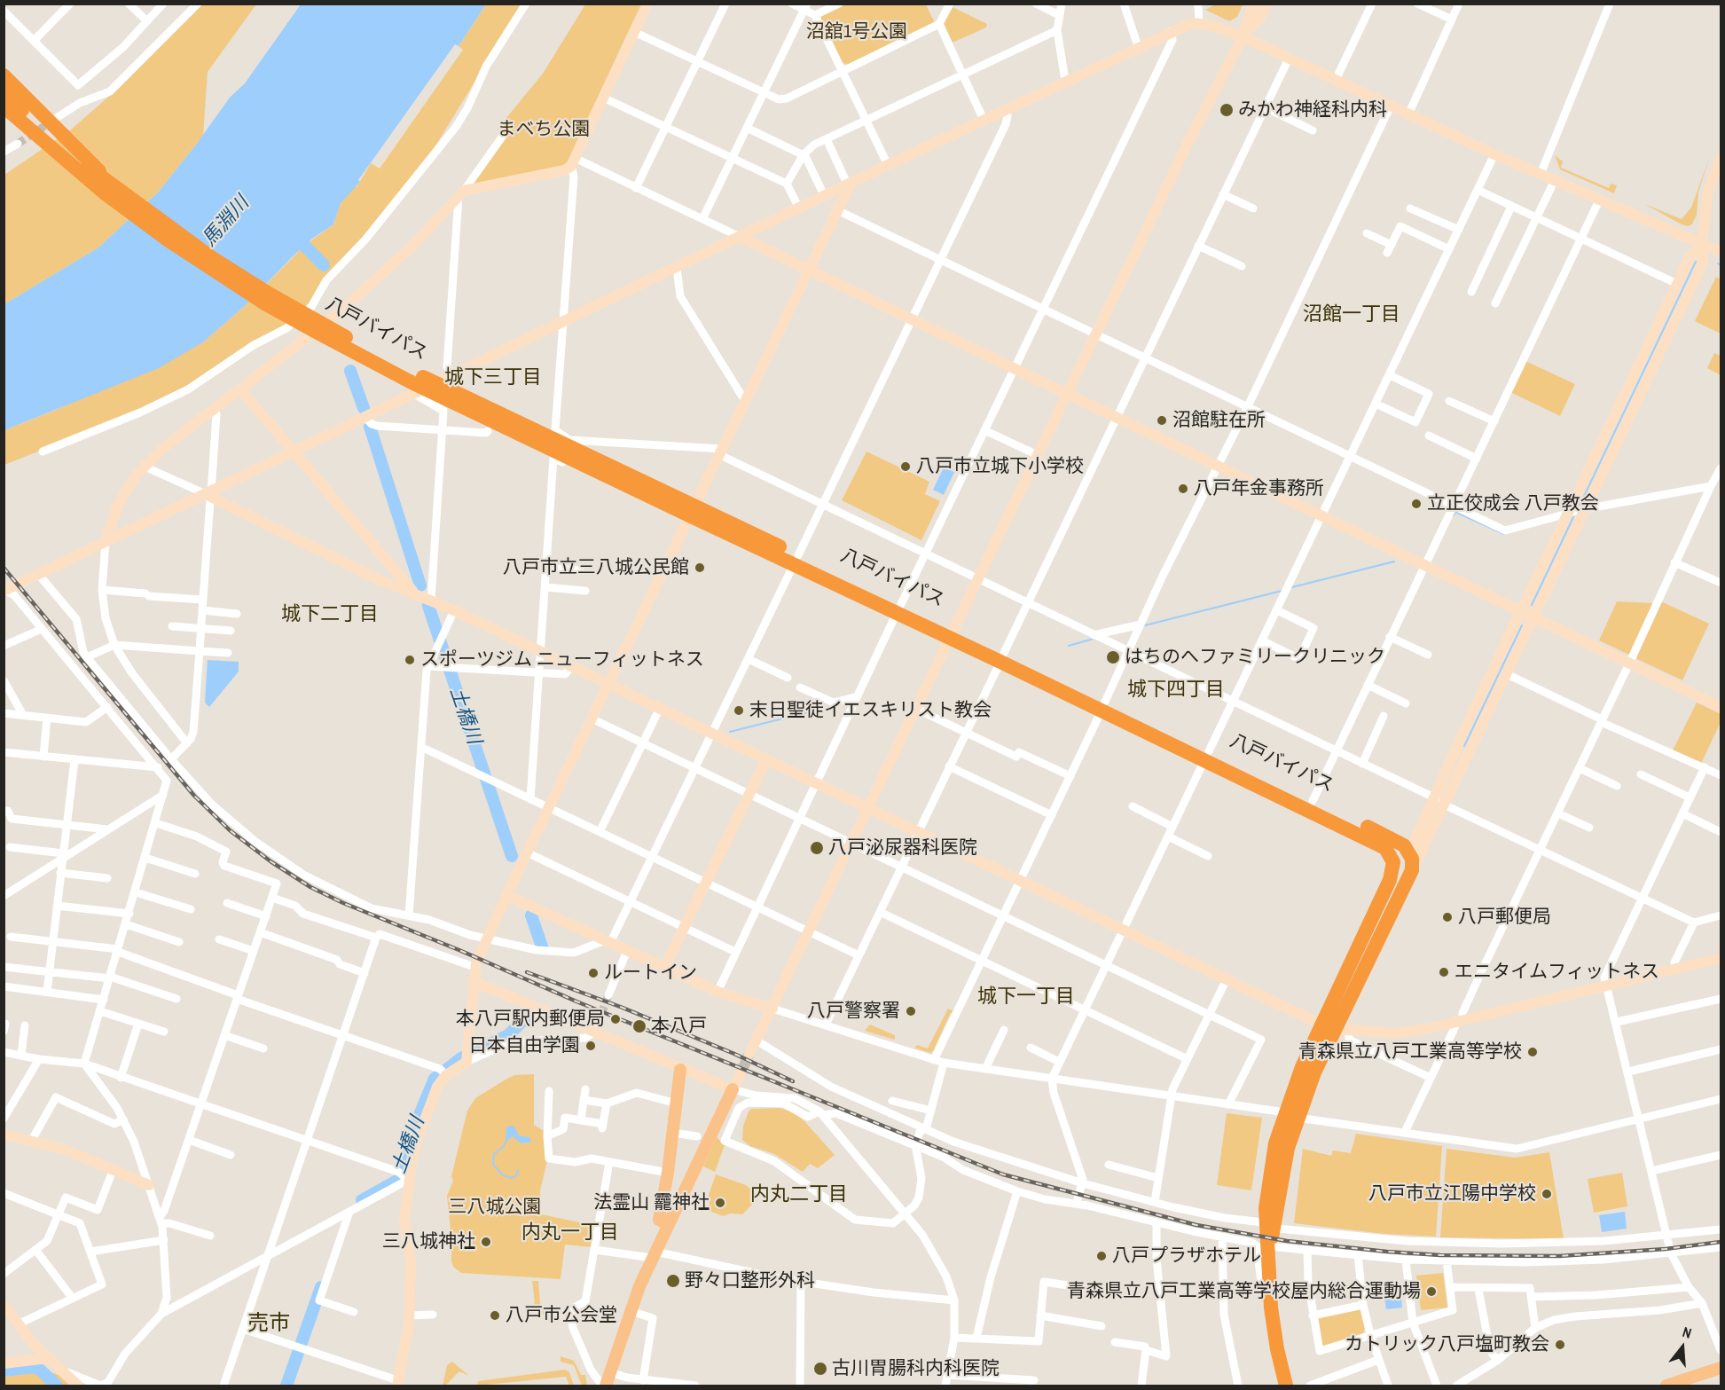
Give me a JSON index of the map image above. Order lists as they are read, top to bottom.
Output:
{
  "streets": {
    "highway": ["八戸バイパス"]
  },
  "districts": [
    "沼館一丁目",
    "城下三丁目",
    "城下二丁目",
    "城下四丁目",
    "城下一丁目",
    "内丸二丁目",
    "内丸一丁目",
    "売市"
  ],
  "water": ["馬淵川", "土橋川"],
  "parks": ["沼舘1号公園", "まべち公園", "三八城公園"],
  "places": [
    "みかわ神経科内科",
    "沼館駐在所",
    "八戸市立城下小学校",
    "八戸年金事務所",
    "立正佼成会 八戸教会",
    "八戸市立三八城公民館",
    "はちのへファミリークリニック",
    "スポーツジム ニューフィットネス",
    "末日聖徒イエスキリスト教会",
    "八戸泌尿器科医院",
    "八戸郵便局",
    "エニタイムフィットネス",
    "ルートイン",
    "八戸警察署",
    "本八戸駅内郵便局",
    "本八戸",
    "日本自由学園",
    "青森県立八戸工業高等学校",
    "八戸市立江陽中学校",
    "法霊山 龗神社",
    "三八城神社",
    "八戸プラザホテル",
    "野々口整形外科",
    "青森県立八戸工業高等学校屋内総合運動場",
    "八戸市公会堂",
    "カトリック八戸塩町教会",
    "古川胃腸科内科医院"
  ],
  "north": "top"
}
